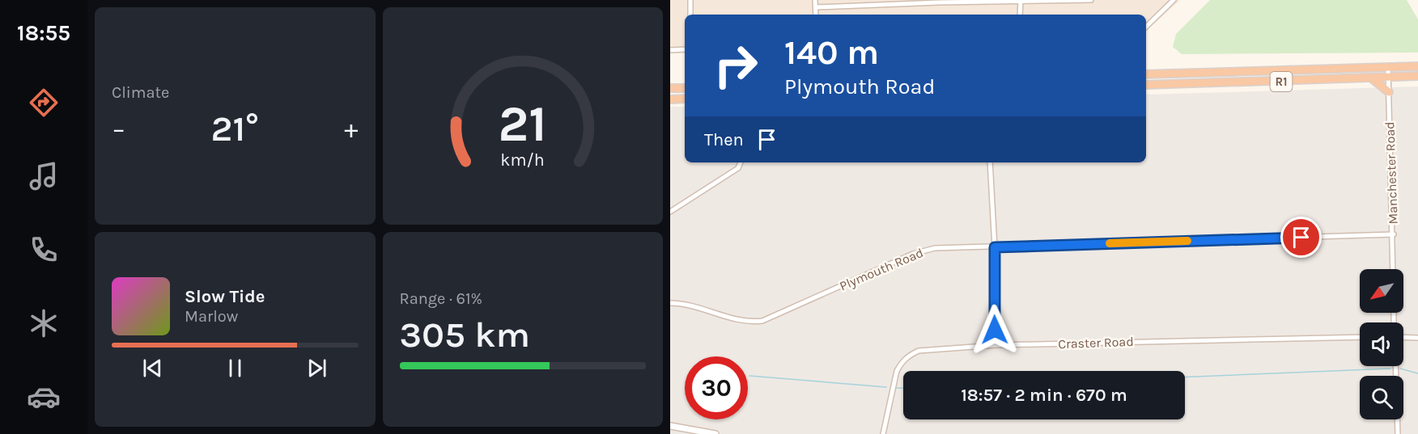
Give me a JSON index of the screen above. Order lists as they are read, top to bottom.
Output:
{
  "streets": {
    "highway": ["R1"],
    "street": ["Manchester Road", "Plymouth Road", "Craster Road"]
  },
  "crossings": [
    ["R1", "Manchester Road"],
    ["Manchester Road", "Plymouth Road"]
  ],
  "north": "bottom left",
  "page": {
    "tabs": "18:55",
    "tile": [
      "Climate",
      ["Range · 61%", "305 km"]
    ],
    "turn": ["140 m", "Plymouth Road"],
    "heat": ["−", "21°", "+"],
    "then": "Then",
    "song": ["Slow Tide", "Marlow"],
    "limit": "30",
    "trip": "18:57 · 2 min · 670 m",
    "gauge": ["21", "km/h"]
  }
}
